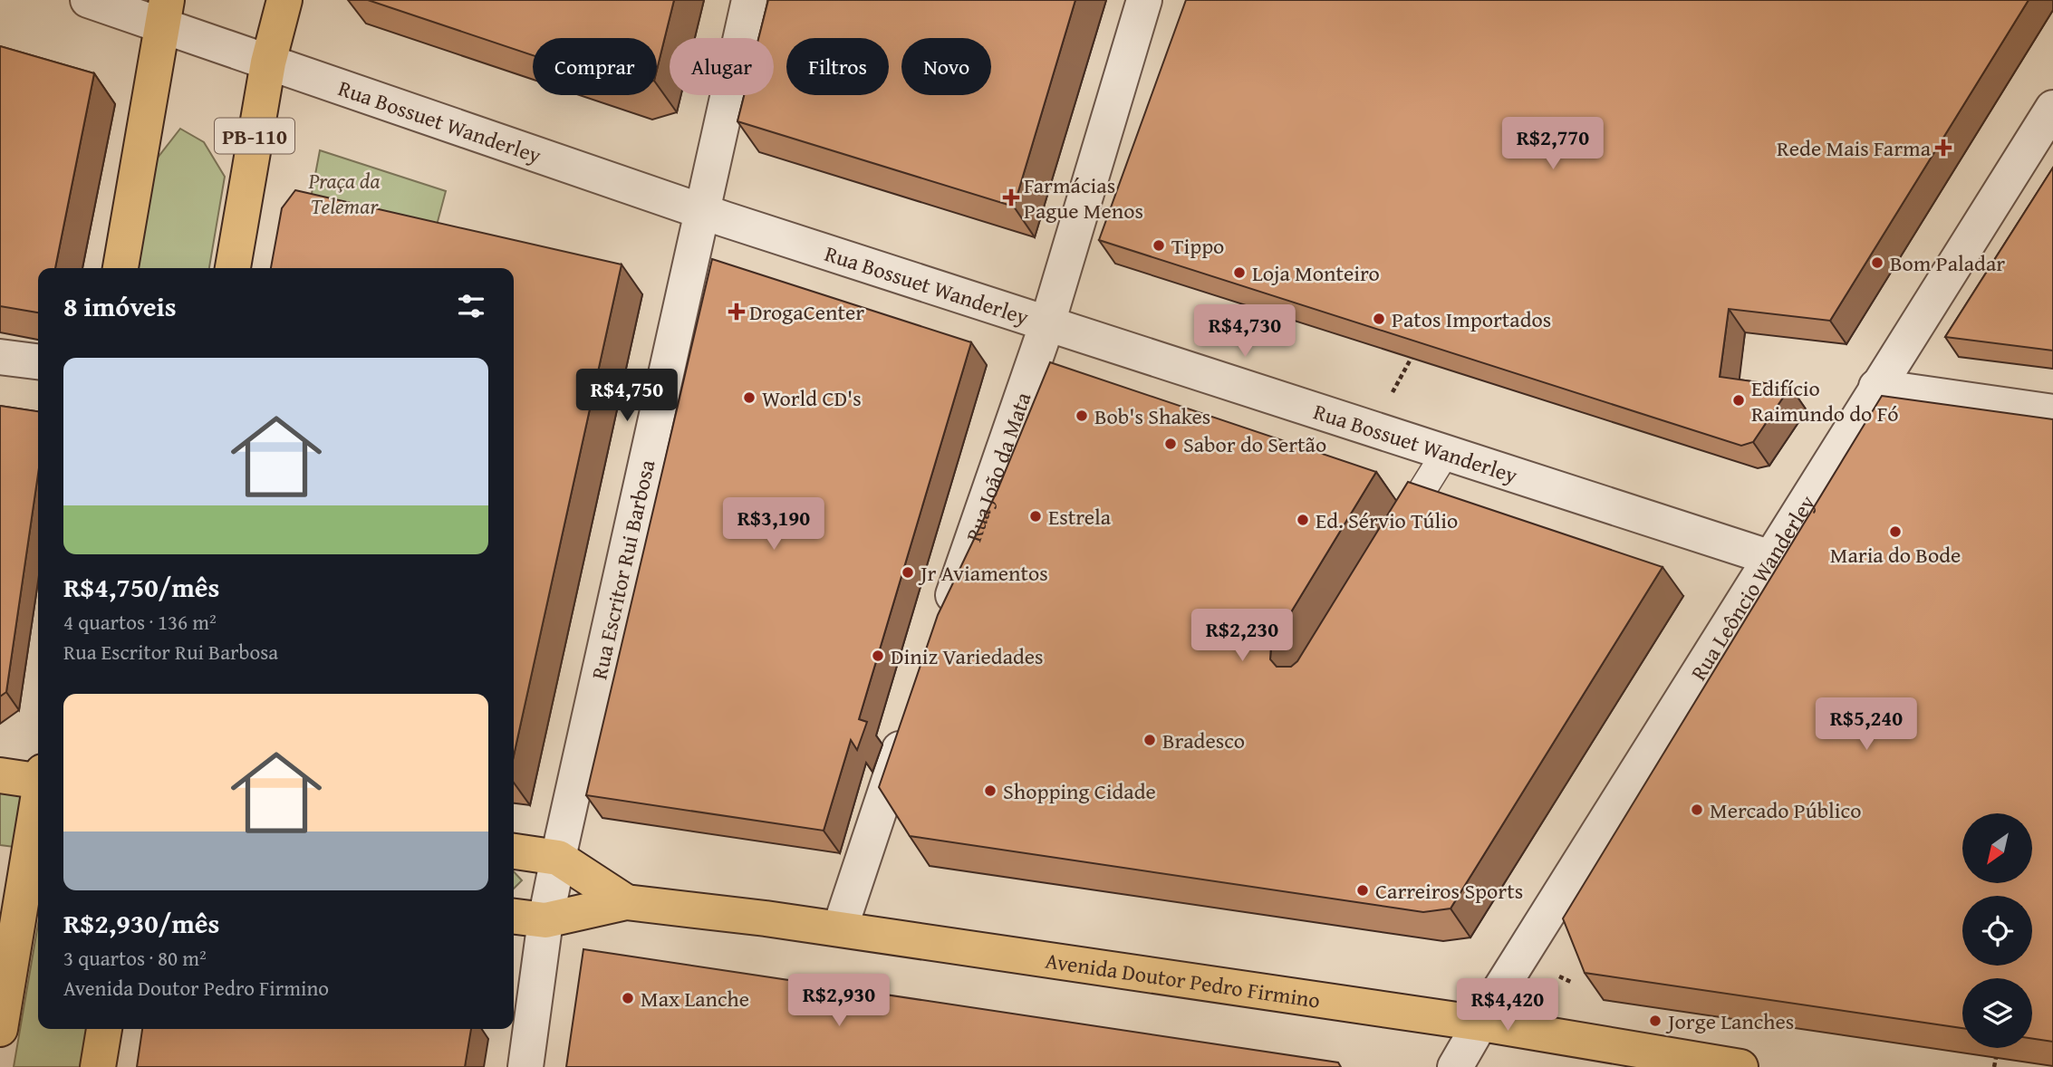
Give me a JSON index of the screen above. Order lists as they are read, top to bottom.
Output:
{
  "streets": {
    "main road": ["PB-110", "Avenida Doutor Pedro Firmino"],
    "street": [
      "Rua Bossuet Wanderley",
      "Rua João da Mata",
      "Rua Escritor Rui Barbosa",
      "Rua Leôncio Wanderley"
    ]
  },
  "crossings": [
    ["Rua Bossuet Wanderley", "PB-110"],
    ["Rua Bossuet Wanderley", "Rua João da Mata"],
    ["Rua Bossuet Wanderley", "Rua Escritor Rui Barbosa"],
    ["Rua Bossuet Wanderley", "Rua Leôncio Wanderley"],
    ["Rua Escritor Rui Barbosa", "Avenida Doutor Pedro Firmino"],
    ["Rua Leôncio Wanderley", "Avenida Doutor Pedro Firmino"]
  ],
  "parks": ["Praça da Telemar"],
  "places": {
    "health": ["Rede Mais Farma", "Farmácias Pague Menos", "DrogaCenter"],
    "other": [
      "Tippo",
      "Bom Paladar",
      "Loja Monteiro",
      "Patos Importados",
      "World CD's",
      "Edifício Raimundo do Fó",
      "Bob's Shakes",
      "Sabor do Sertão",
      "Estrela",
      "Ed. Sérvio Túlio",
      "Maria do Bode",
      "Jr Aviamentos",
      "Diniz Variedades",
      "Bradesco",
      "Shopping Cidade",
      "Mercado Público",
      "Carreiros Sports",
      "Max Lanche",
      "Jorge Lanches"
    ]
  },
  "north": "bottom left",
  "page": {
    "chip": [
      "Comprar",
      "Alugar",
      "Filtros",
      "Novo"
    ],
    "price": [
      "R$2,770",
      "R$4,730",
      "R$4,750",
      "R$3,190",
      "R$2,230",
      "R$5,240",
      "R$2,930",
      "R$4,420"
    ],
    "heading": "8 imóveis",
    "list": [
      {
        "name": "R$4,750/mês",
        "note": "4 quartos · 136 m² · Rua Escritor Rui Barbosa"
      },
      {
        "name": "R$2,930/mês",
        "note": "3 quartos · 80 m² · Avenida Doutor Pedro Firmino"
      }
    ]
  }
}
